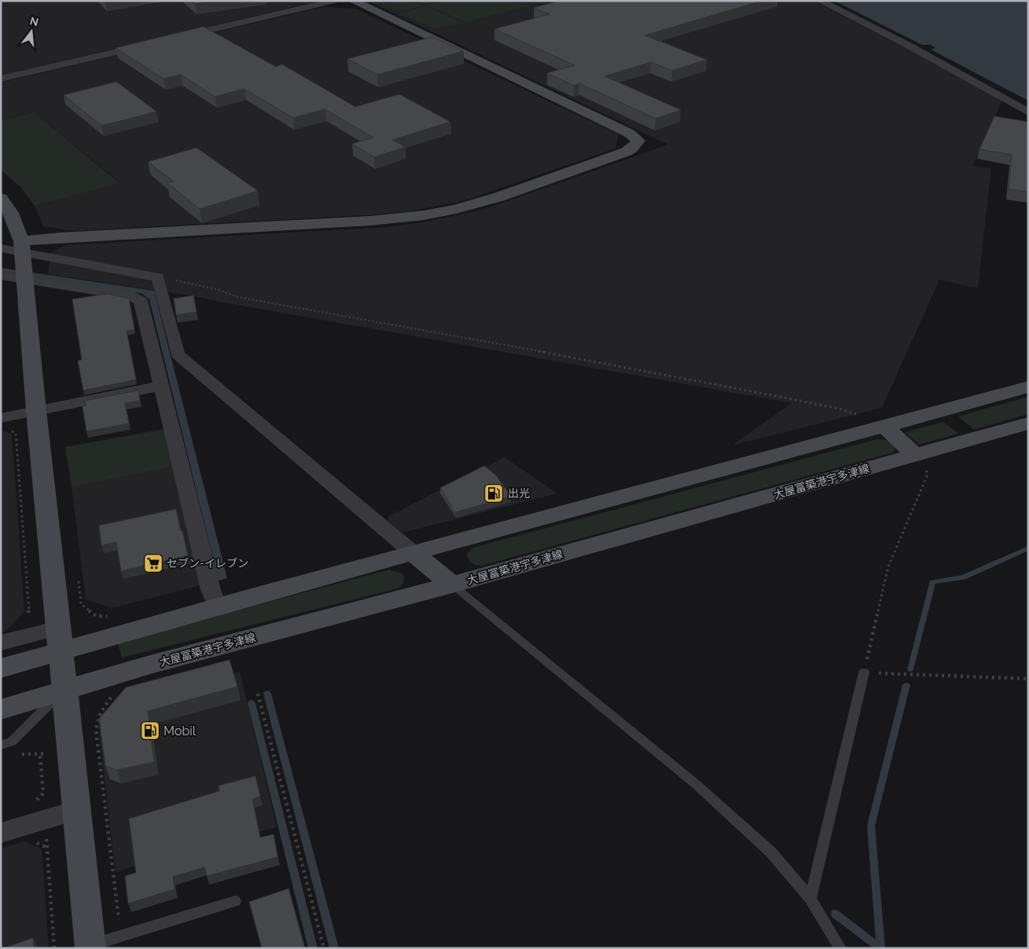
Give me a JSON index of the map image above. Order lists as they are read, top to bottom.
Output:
{
  "streets": {
    "street": ["大屋冨築港宇多津線"]
  },
  "places": {
    "fuel station": ["出光", "Mobil"],
    "supermarket": ["セブン-イレブン"]
  },
  "north": "top"
}
